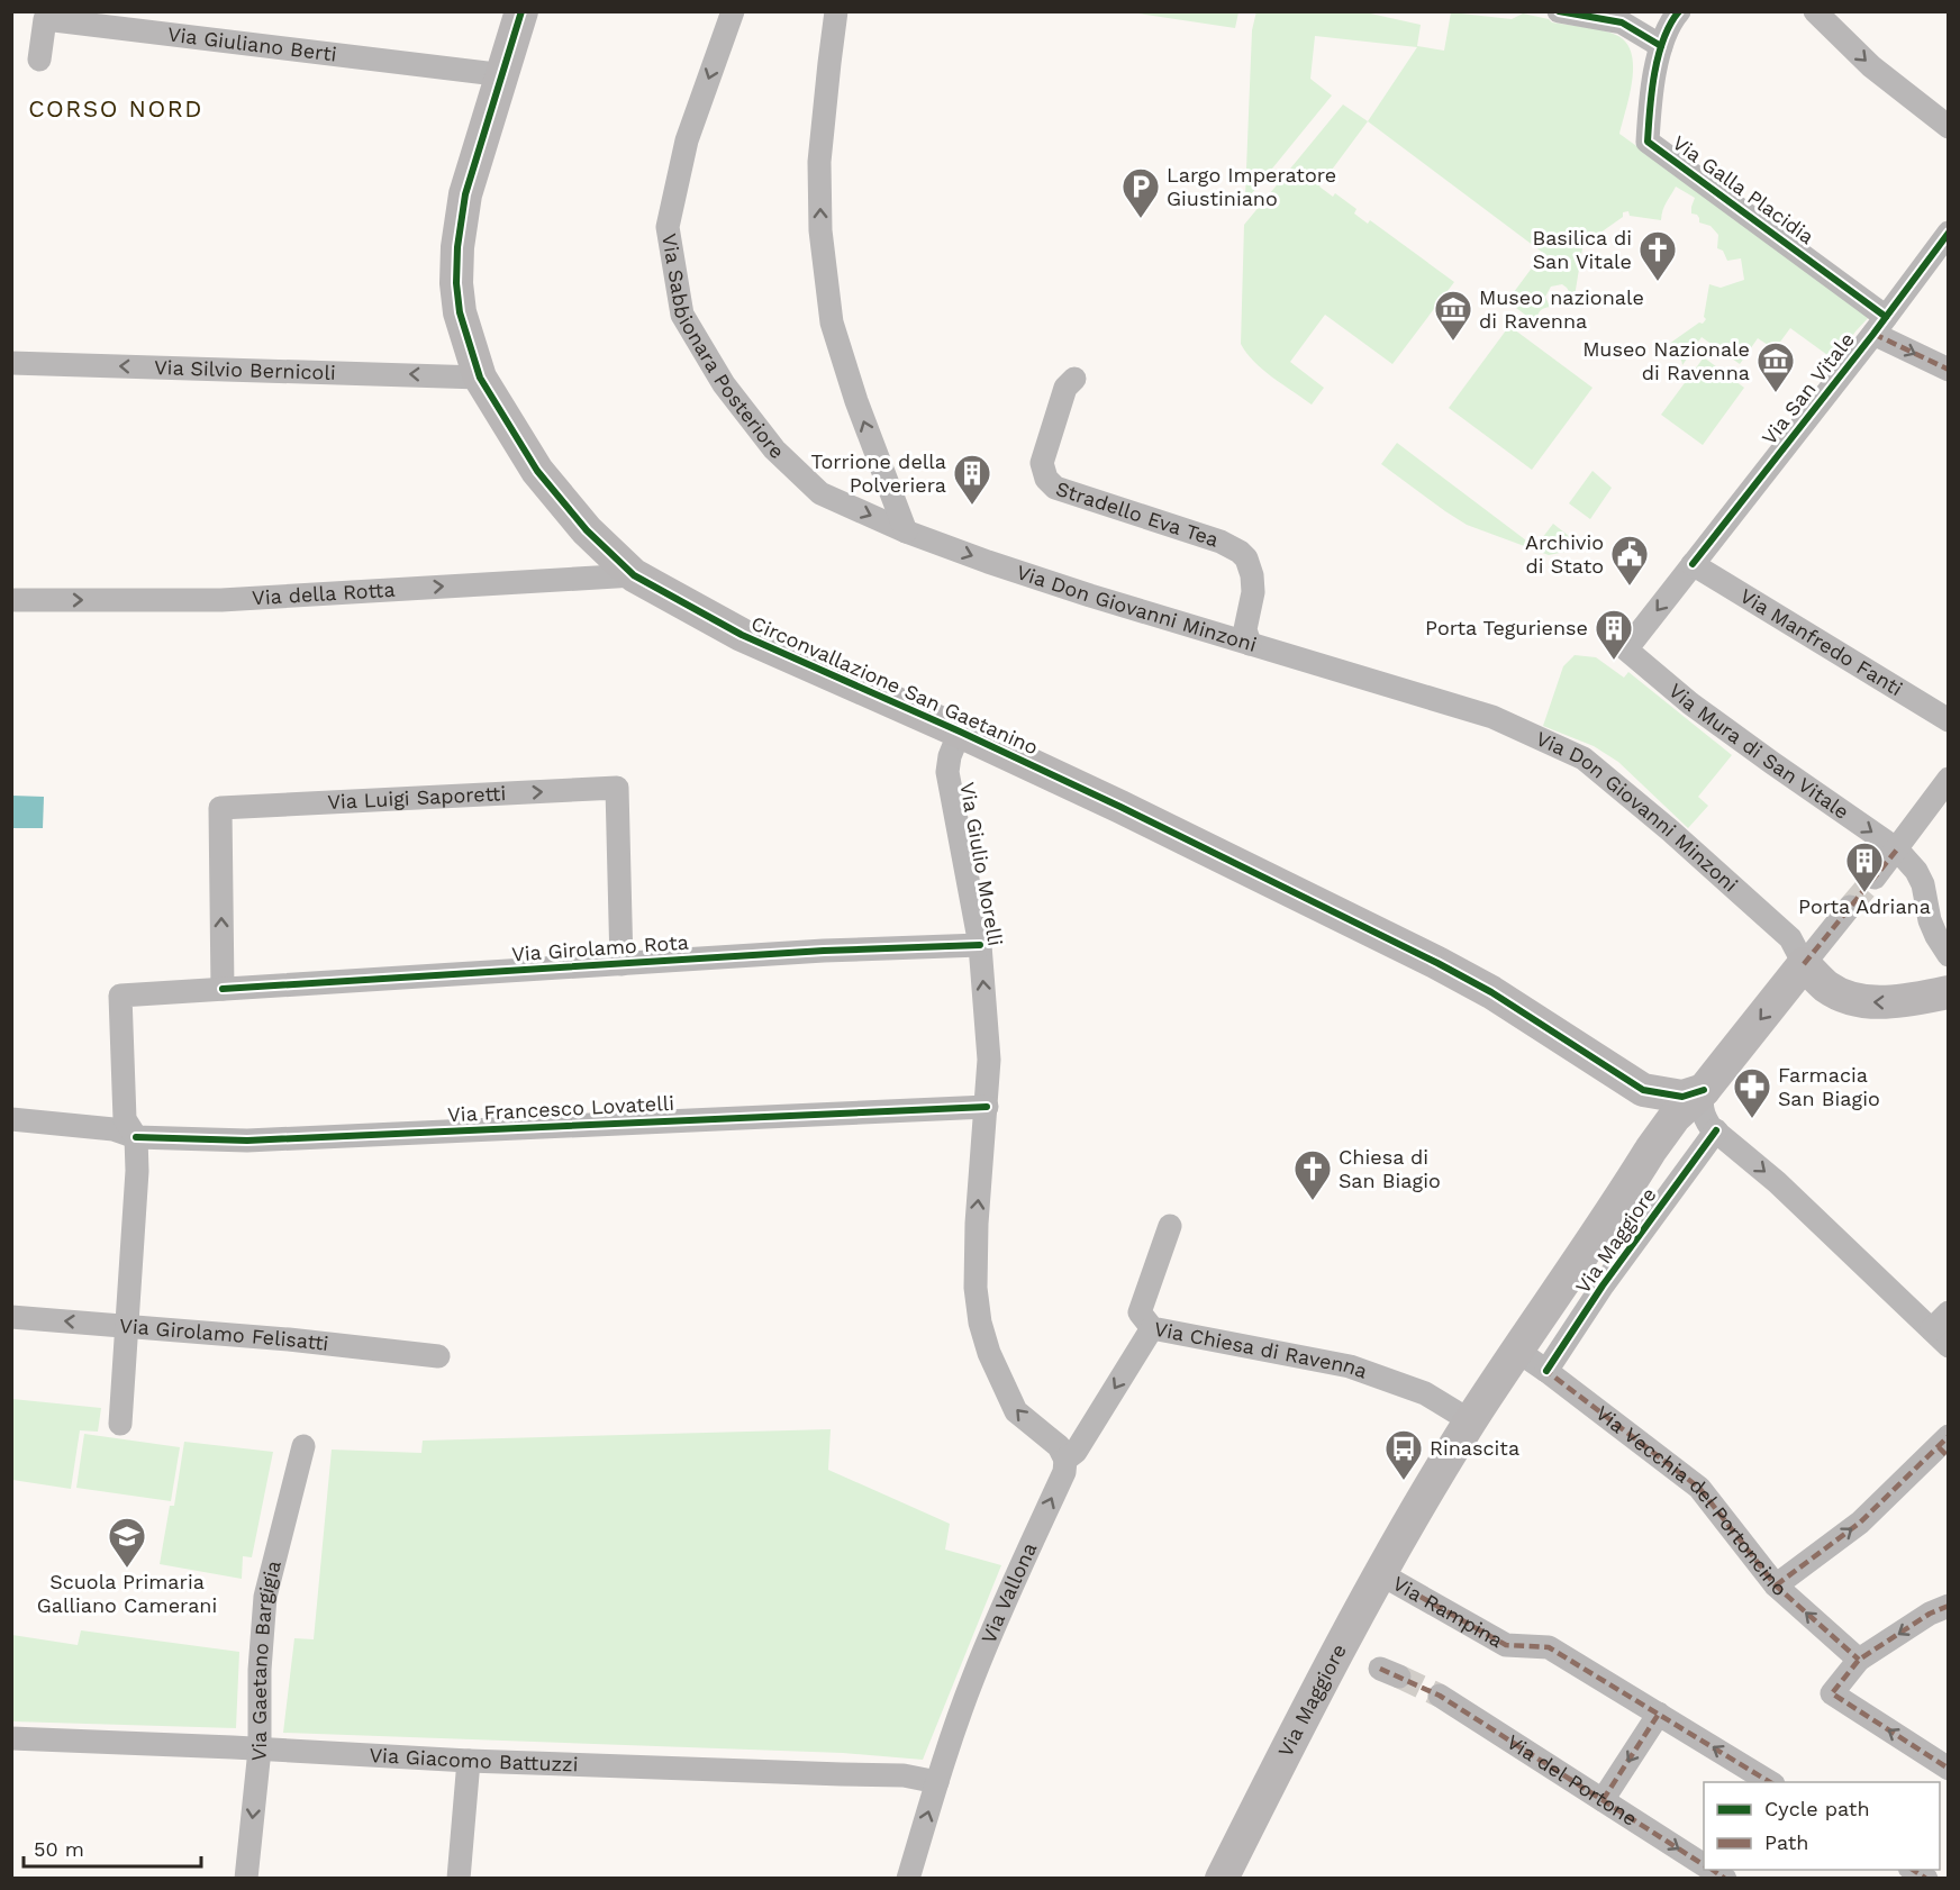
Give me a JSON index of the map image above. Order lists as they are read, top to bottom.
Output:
{
  "streets": {
    "street": [
      "Via Giuliano Berti",
      "Via Galla Placidia",
      "Via Sabbionara Posteriore",
      "Via Silvio Bernicoli",
      "Via San Vitale",
      "Stradello Eva Tea",
      "Via della Rotta",
      "Via Don Giovanni Minzoni",
      "Via Manfredo Fanti",
      "Circonvallazione San Gaetanino",
      "Via Mura di San Vitale",
      "Via Luigi Saporetti",
      "Via Giulio Morelli",
      "Via Girolamo Rota",
      "Via Francesco Lovatelli",
      "Via Maggiore",
      "Via Girolamo Felisatti",
      "Via Chiesa di Ravenna",
      "Via Vecchia del Portoncino",
      "Via Vallona",
      "Via Rampina",
      "Via Gaetano Bargigia",
      "Via Giacomo Battuzzi",
      "Via del Portone"
    ]
  },
  "crossings": [
    ["Via Giuliano Berti", "Circonvallazione San Gaetanino"],
    ["Via Galla Placidia", "Via San Vitale"],
    ["Via Sabbionara Posteriore", "Via Don Giovanni Minzoni"],
    ["Via Silvio Bernicoli", "Circonvallazione San Gaetanino"],
    ["Via San Vitale", "Via Manfredo Fanti"],
    ["Via San Vitale", "Via Mura di San Vitale"],
    ["Stradello Eva Tea", "Via Don Giovanni Minzoni"],
    ["Via della Rotta", "Circonvallazione San Gaetanino"],
    ["Via Don Giovanni Minzoni", "Via Maggiore"],
    ["Circonvallazione San Gaetanino", "Via Giulio Morelli"],
    ["Circonvallazione San Gaetanino", "Via Maggiore"],
    ["Via Luigi Saporetti", "Via Girolamo Rota"],
    ["Via Giulio Morelli", "Via Girolamo Rota"],
    ["Via Giulio Morelli", "Via Francesco Lovatelli"],
    ["Via Giulio Morelli", "Via Vallona"],
    ["Via Girolamo Rota", "Via Francesco Lovatelli"],
    ["Via Maggiore", "Via Chiesa di Ravenna"],
    ["Via Maggiore", "Via Vecchia del Portoncino"],
    ["Via Maggiore", "Via Rampina"],
    ["Via Chiesa di Ravenna", "Via Vallona"],
    ["Via Vallona", "Via Giacomo Battuzzi"],
    ["Via Gaetano Bargigia", "Via Giacomo Battuzzi"]
  ],
  "one_way": [
    "Via Silvio Bernicoli",
    "Via della Rotta",
    "Via Don Giovanni Minzoni",
    "Via Mura di San Vitale",
    "Via Giulio Morelli",
    "Via del Portone"
  ],
  "districts": ["CORSO NORD"],
  "places": {
    "parking": ["Largo Imperatore Giustiniano"],
    "church": ["Basilica di San Vitale", "Chiesa di San Biagio"],
    "museum": ["Museo nazionale di Ravenna", "Museo Nazionale di Ravenna"],
    "building": ["Torrione della Polveriera", "Porta Teguriense", "Porta Adriana"],
    "public building": ["Archivio di Stato"],
    "pharmacy": ["Farmacia San Biagio"],
    "bus stop": ["Rinascita"],
    "school or university": ["Scuola Primaria Galliano Camerani"]
  },
  "legend": ["Cycle path", "Path"],
  "scale_bar": "50 m"
}
